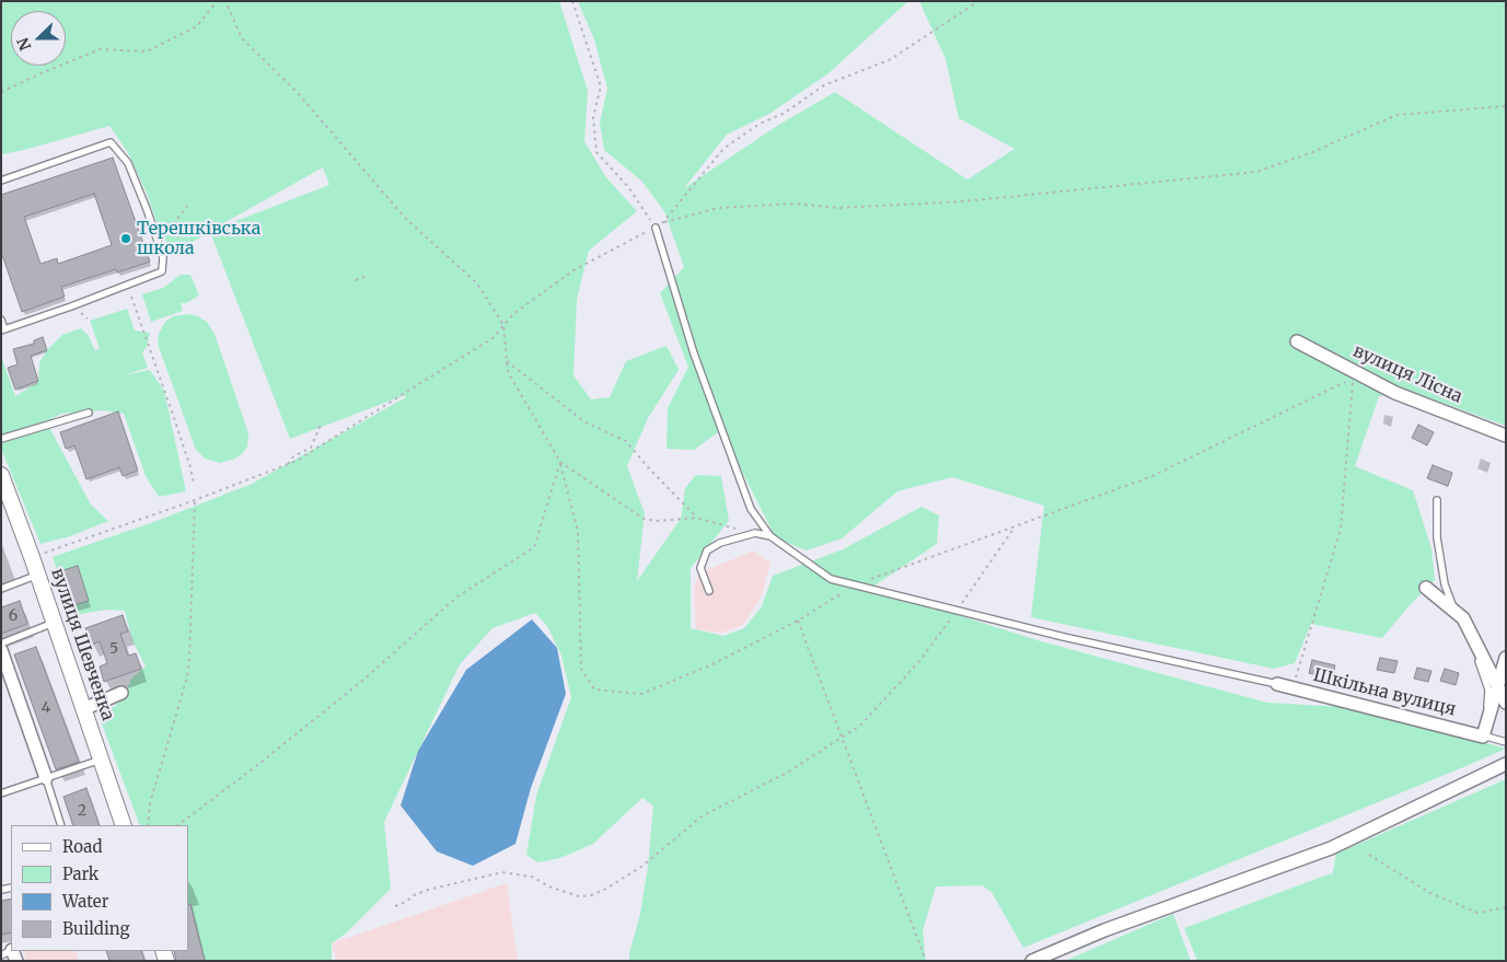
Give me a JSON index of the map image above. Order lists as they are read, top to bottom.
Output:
{
  "streets": {
    "street": ["вулиця Лісна", "вулиця Шевченка", "Шкільна вулиця"]
  },
  "places": ["Терешківська школа"],
  "house_numbers": [
    "6",
    "5",
    "4",
    "2"
  ],
  "legend": [
    "Road",
    "Park",
    "Water",
    "Building"
  ],
  "north": "left"
}
